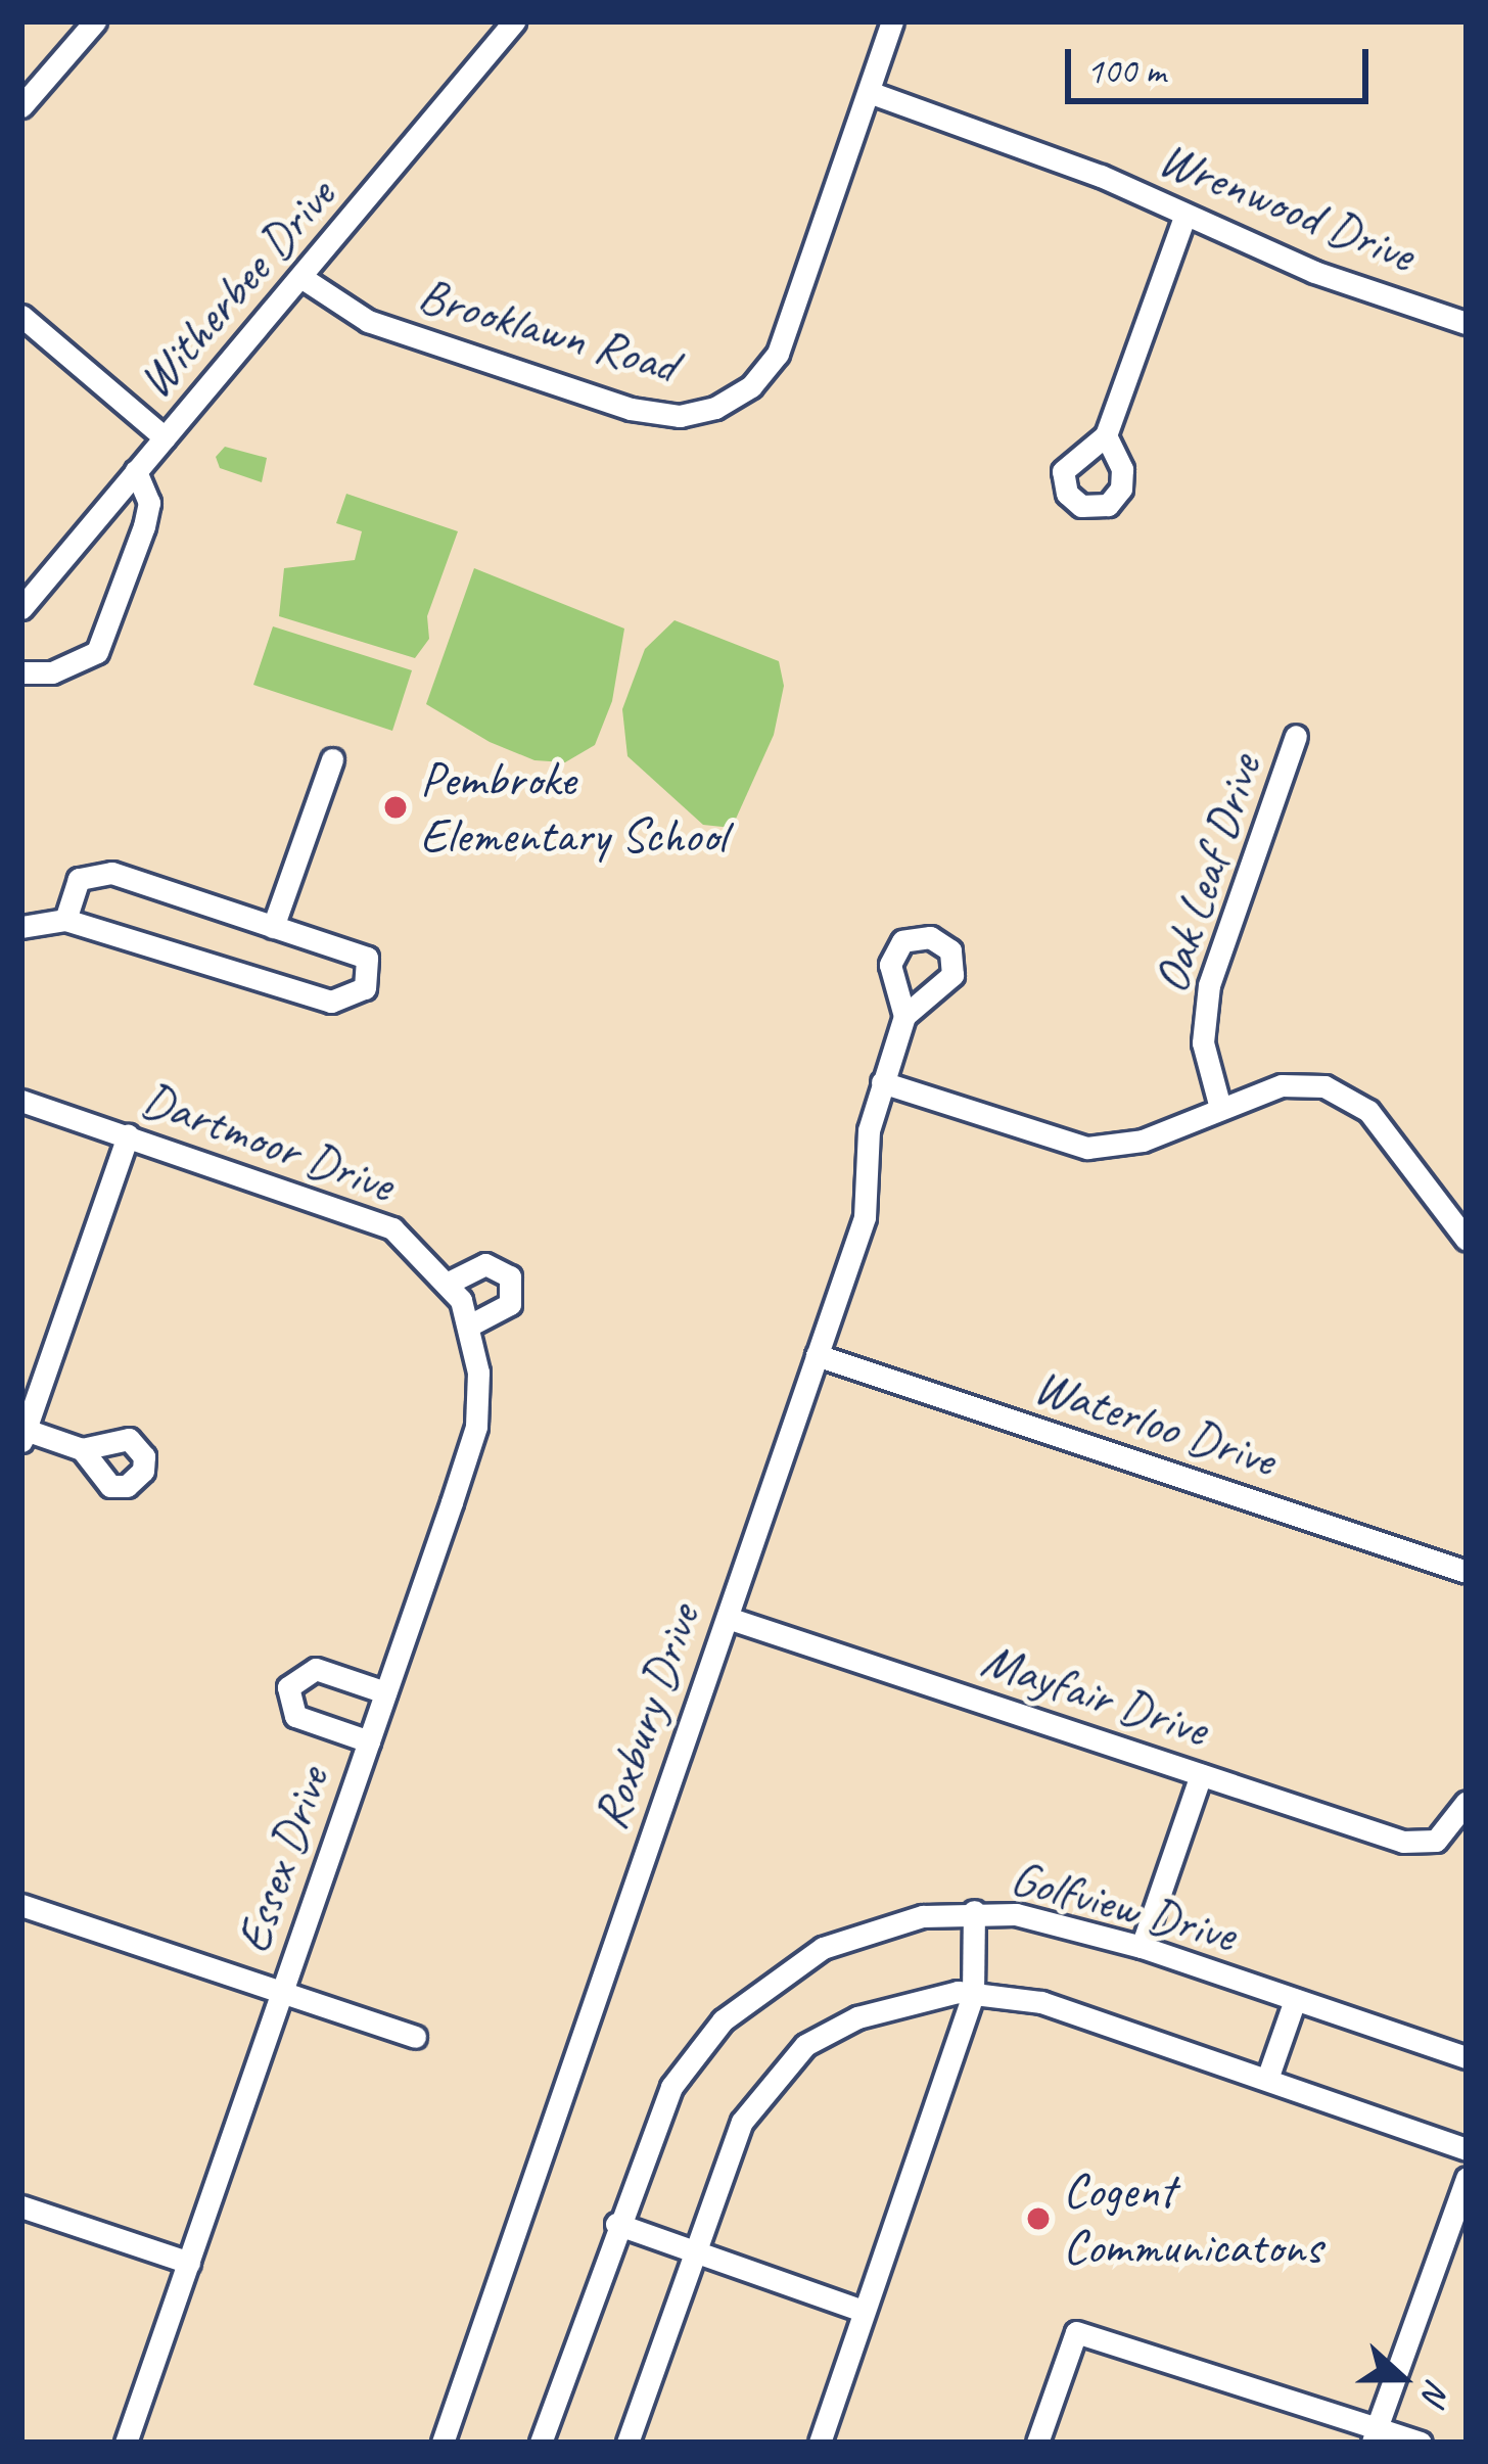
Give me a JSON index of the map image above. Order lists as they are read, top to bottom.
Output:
{
  "streets": {
    "street": [
      "Wrenwood Drive",
      "Witherbee Drive",
      "Brooklawn Road",
      "Oak Leaf Drive",
      "Dartmoor Drive",
      "Waterloo Drive",
      "Mayfair Drive",
      "Roxbury Drive",
      "Essex Drive",
      "Golfview Drive"
    ]
  },
  "crossings": [
    ["Wrenwood Drive", "Brooklawn Road"],
    ["Witherbee Drive", "Brooklawn Road"],
    ["Dartmoor Drive", "Essex Drive"],
    ["Waterloo Drive", "Roxbury Drive"],
    ["Mayfair Drive", "Roxbury Drive"]
  ],
  "places": ["Pembroke Elementary School", "Cogent Communicatons"],
  "scale_bar": "100 m",
  "north": "right"
}
